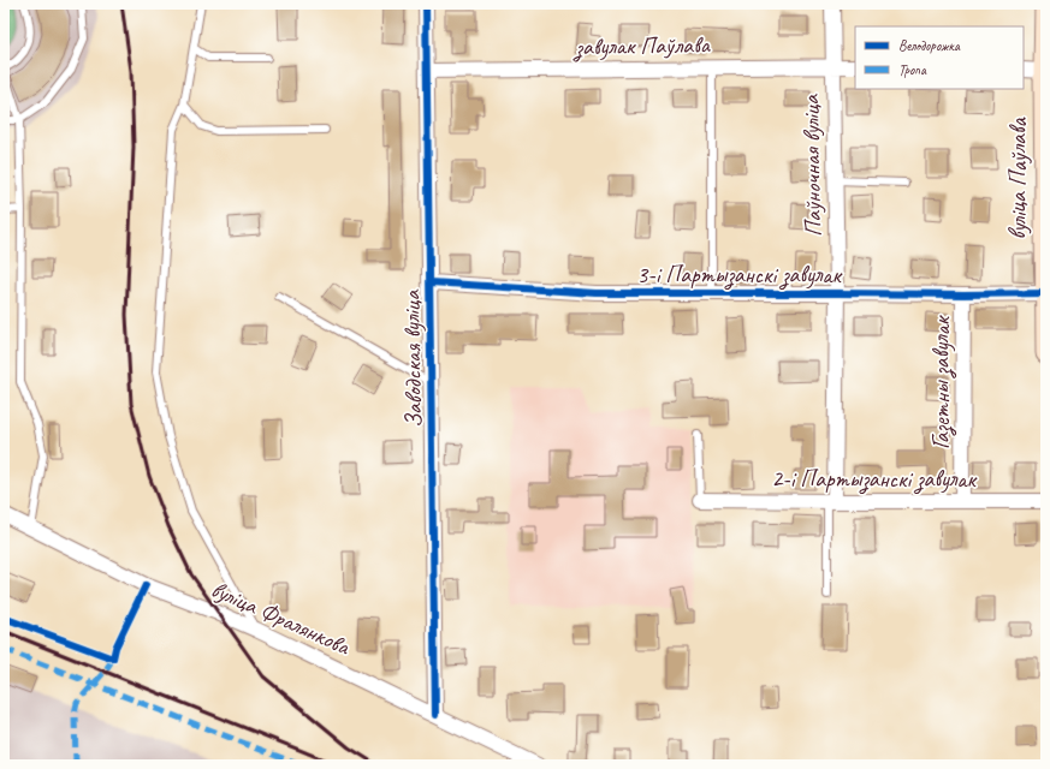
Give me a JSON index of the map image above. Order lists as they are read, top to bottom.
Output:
{
  "streets": {
    "street": [
      "завулак Паўлава",
      "Паўночная вуліца",
      "вуліца Паўлава",
      "3-і Партызанскі завулак",
      "Заводская вуліца",
      "Газетны завулак",
      "2-і Партызанскі завулак",
      "вуліца Фралянкова"
    ]
  },
  "crossings": [
    ["завулак Паўлава", "Паўночная вуліца"],
    ["завулак Паўлава", "Заводская вуліца"],
    ["Паўночная вуліца", "3-і Партызанскі завулак"],
    ["Паўночная вуліца", "2-і Партызанскі завулак"],
    ["вуліца Паўлава", "3-і Партызанскі завулак"],
    ["3-і Партызанскі завулак", "Заводская вуліца"],
    ["3-і Партызанскі завулак", "Газетны завулак"],
    ["Заводская вуліца", "вуліца Фралянкова"],
    ["Газетны завулак", "2-і Партызанскі завулак"]
  ],
  "legend": ["Велодорожка", "Тропа"]
}
